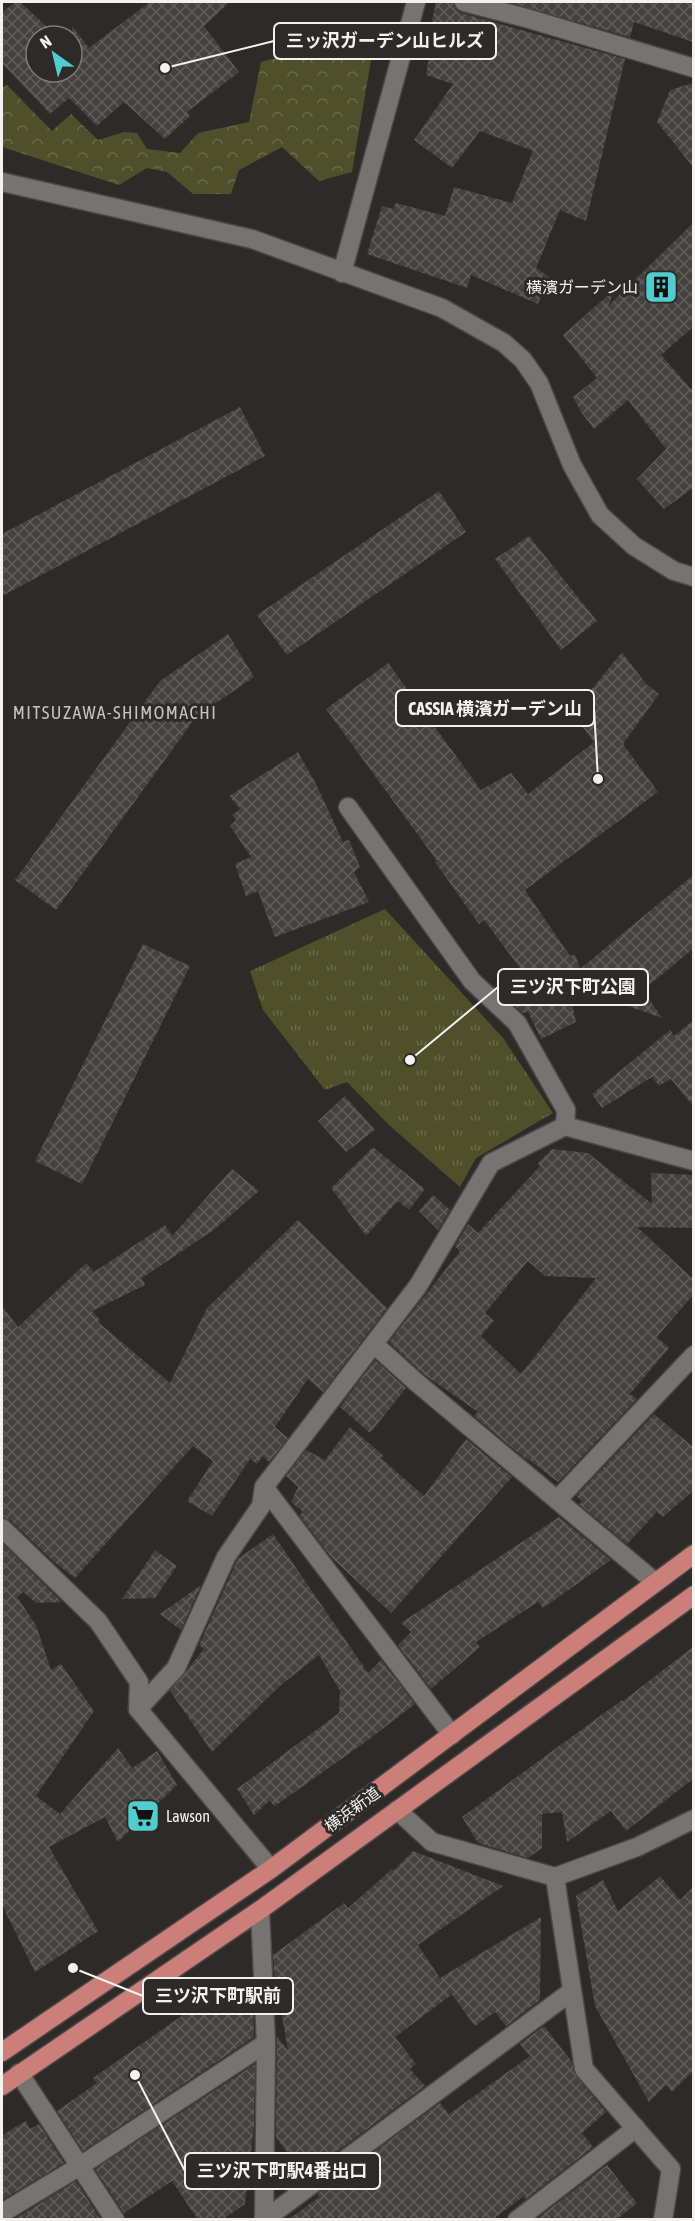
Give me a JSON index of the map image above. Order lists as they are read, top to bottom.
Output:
{
  "streets": {
    "highway": ["横浜新道"]
  },
  "districts": ["MITSUZAWA-SHIMOMACHI"],
  "places": {
    "other": [
      "三ッ沢ガーデン山ヒルズ",
      "CASSIA 横濱ガーデン山",
      "三ツ沢下町公園",
      "三ツ沢下町駅前",
      "三ツ沢下町駅4番出口"
    ],
    "building": ["横濱ガーデン山"],
    "supermarket": ["Lawson"]
  },
  "north": "top left"
}
